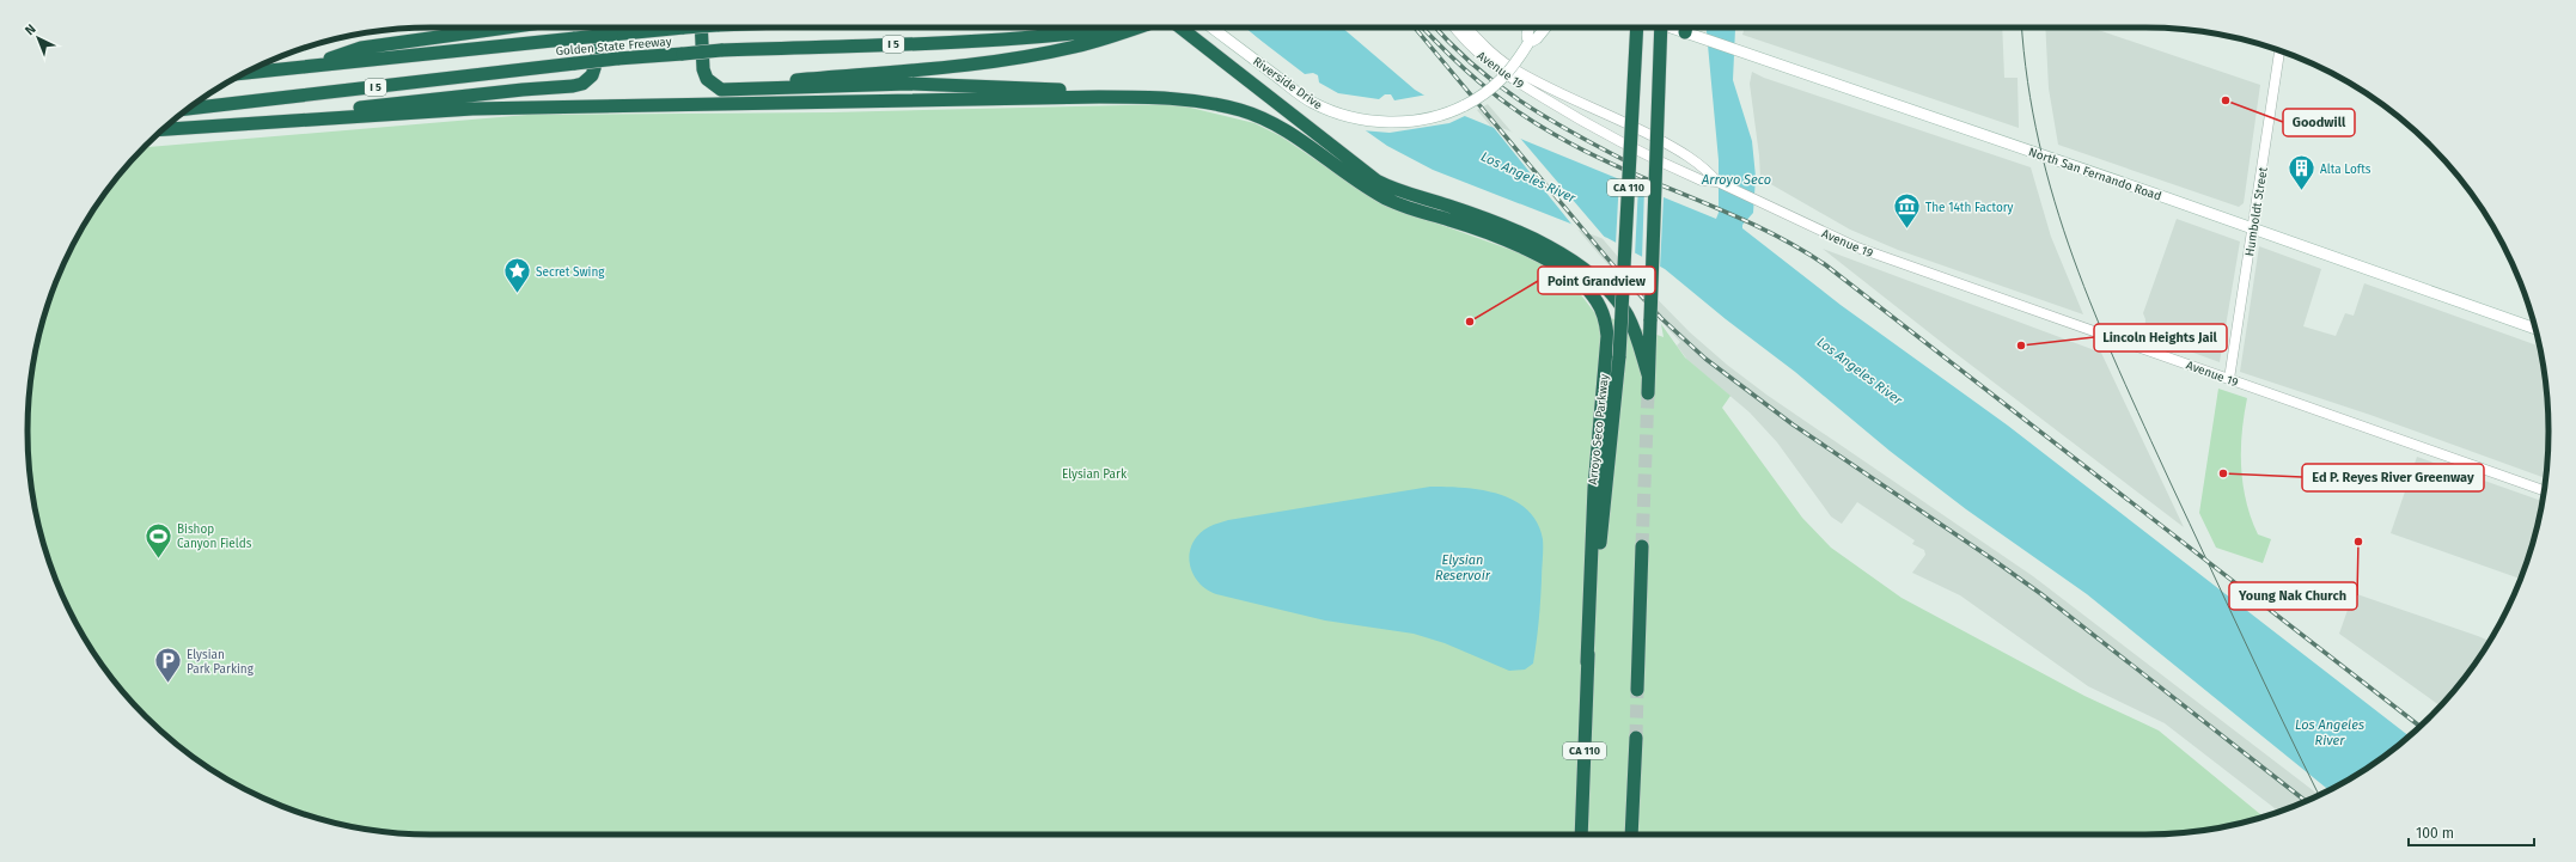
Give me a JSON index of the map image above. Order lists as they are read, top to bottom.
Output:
{
  "streets": {
    "highway": [
      "I 5",
      "Golden State Freeway",
      "CA 110",
      "Arroyo Seco Parkway"
    ],
    "main road": ["Riverside Drive", "North San Fernando Road"],
    "street": ["Avenue 19", "Humboldt Street"]
  },
  "crossings": [
    ["Avenue 19", "Humboldt Street"],
    ["North San Fernando Road", "Humboldt Street"]
  ],
  "water": ["Los Angeles River", "Arroyo Seco", "Elysian Reservoir"],
  "parks": ["Elysian Park"],
  "places": {
    "other": [
      "Goodwill",
      "Point Grandview",
      "Lincoln Heights Jail",
      "Ed P. Reyes River Greenway",
      "Young Nak Church"
    ],
    "building": ["Alta Lofts"],
    "museum": ["The 14th Factory"],
    "place": ["Secret Swing"],
    "sports": ["Bishop Canyon Fields"],
    "parking": ["Elysian Park Parking"]
  },
  "scale_bar": "100 m",
  "north": "top left"
}
